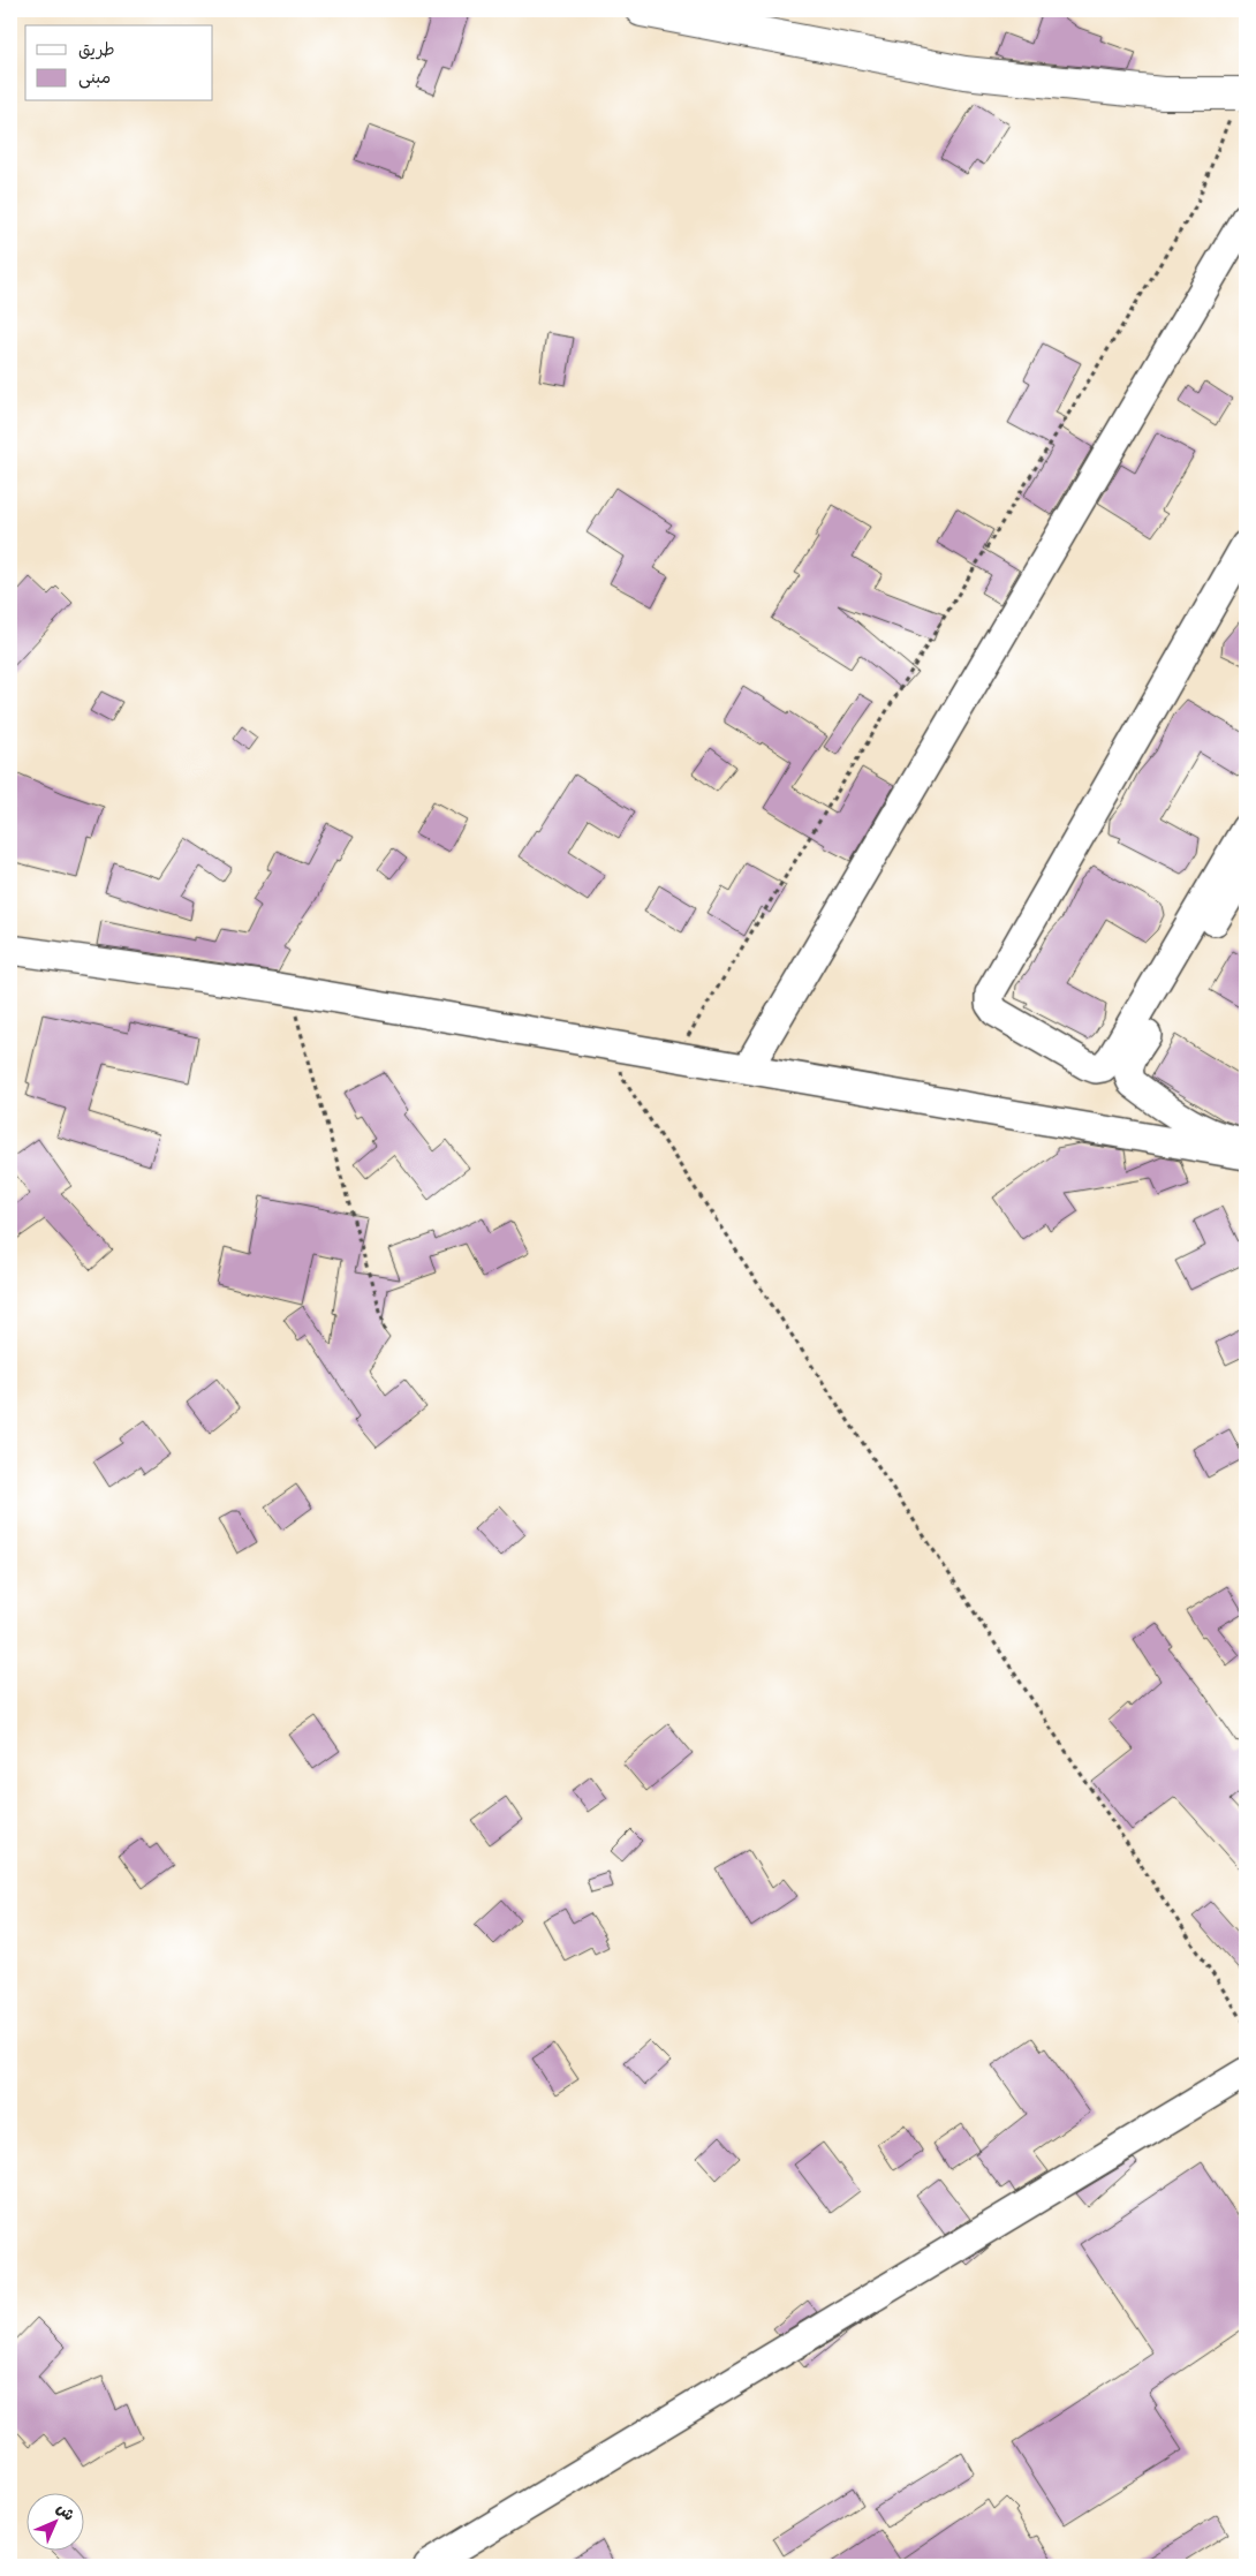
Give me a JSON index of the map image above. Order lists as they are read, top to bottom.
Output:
{
  "legend": ["طريق", "مبنى"],
  "north": "top right"
}
